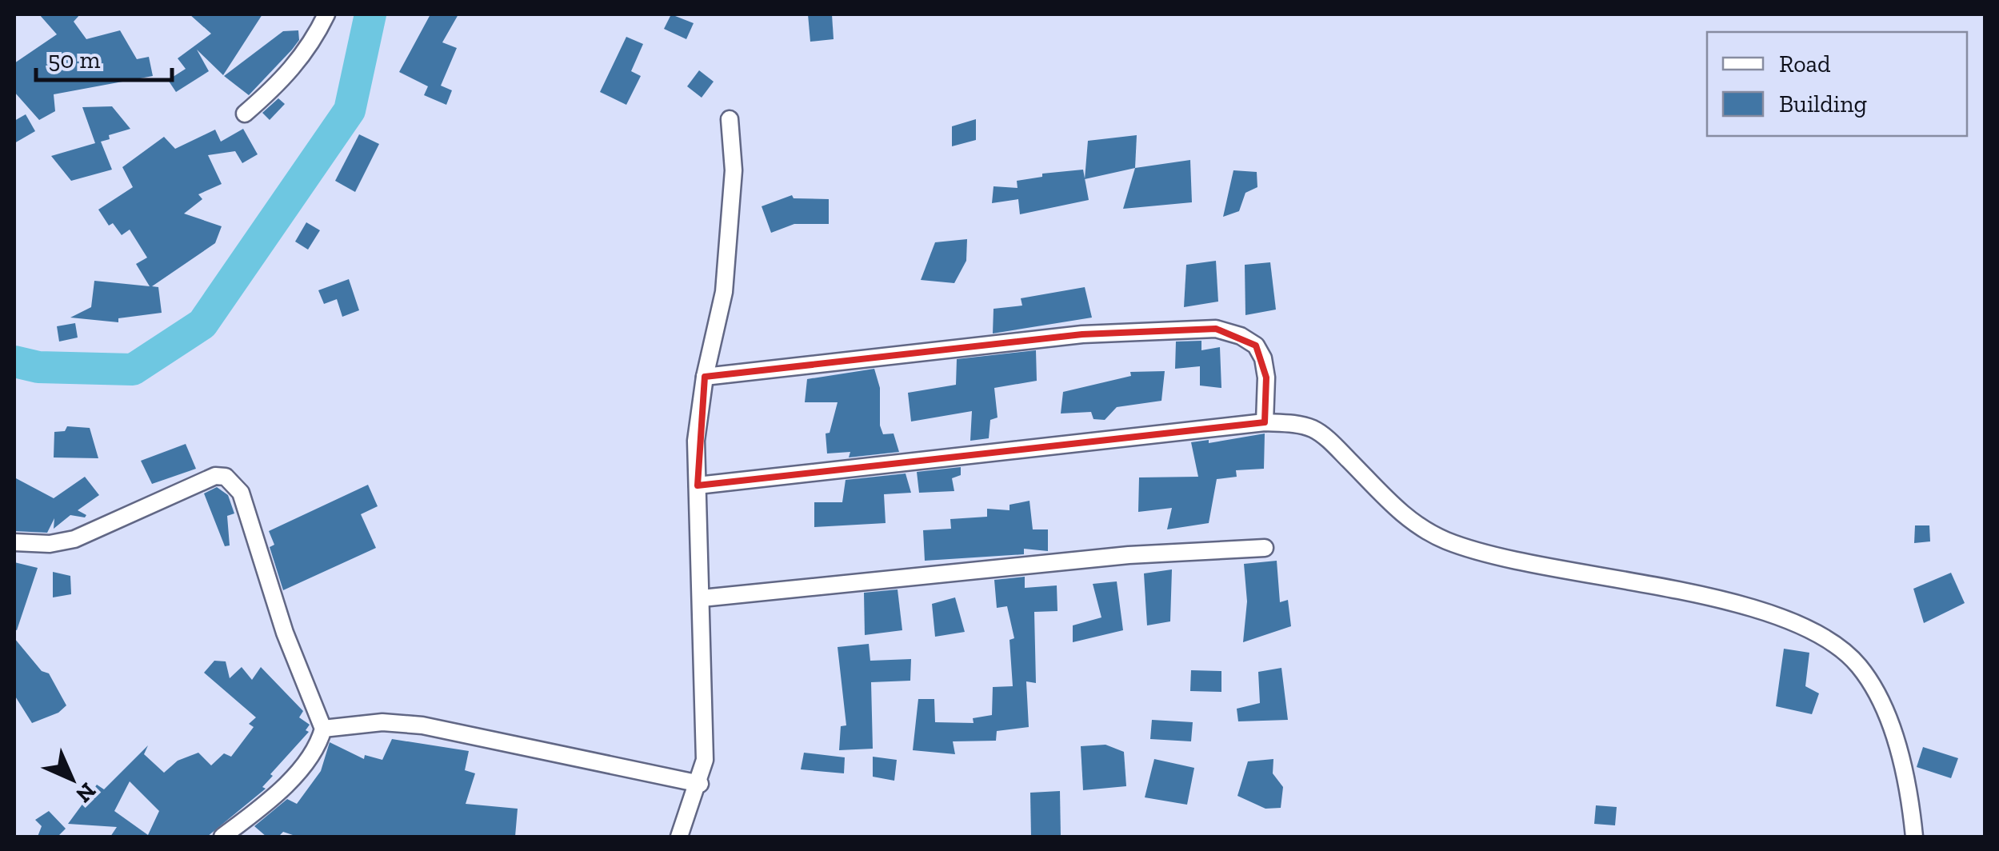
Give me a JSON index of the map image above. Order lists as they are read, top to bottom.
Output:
{
  "legend": ["Road", "Building"],
  "scale_bar": "50 m",
  "north": "bottom right"
}
